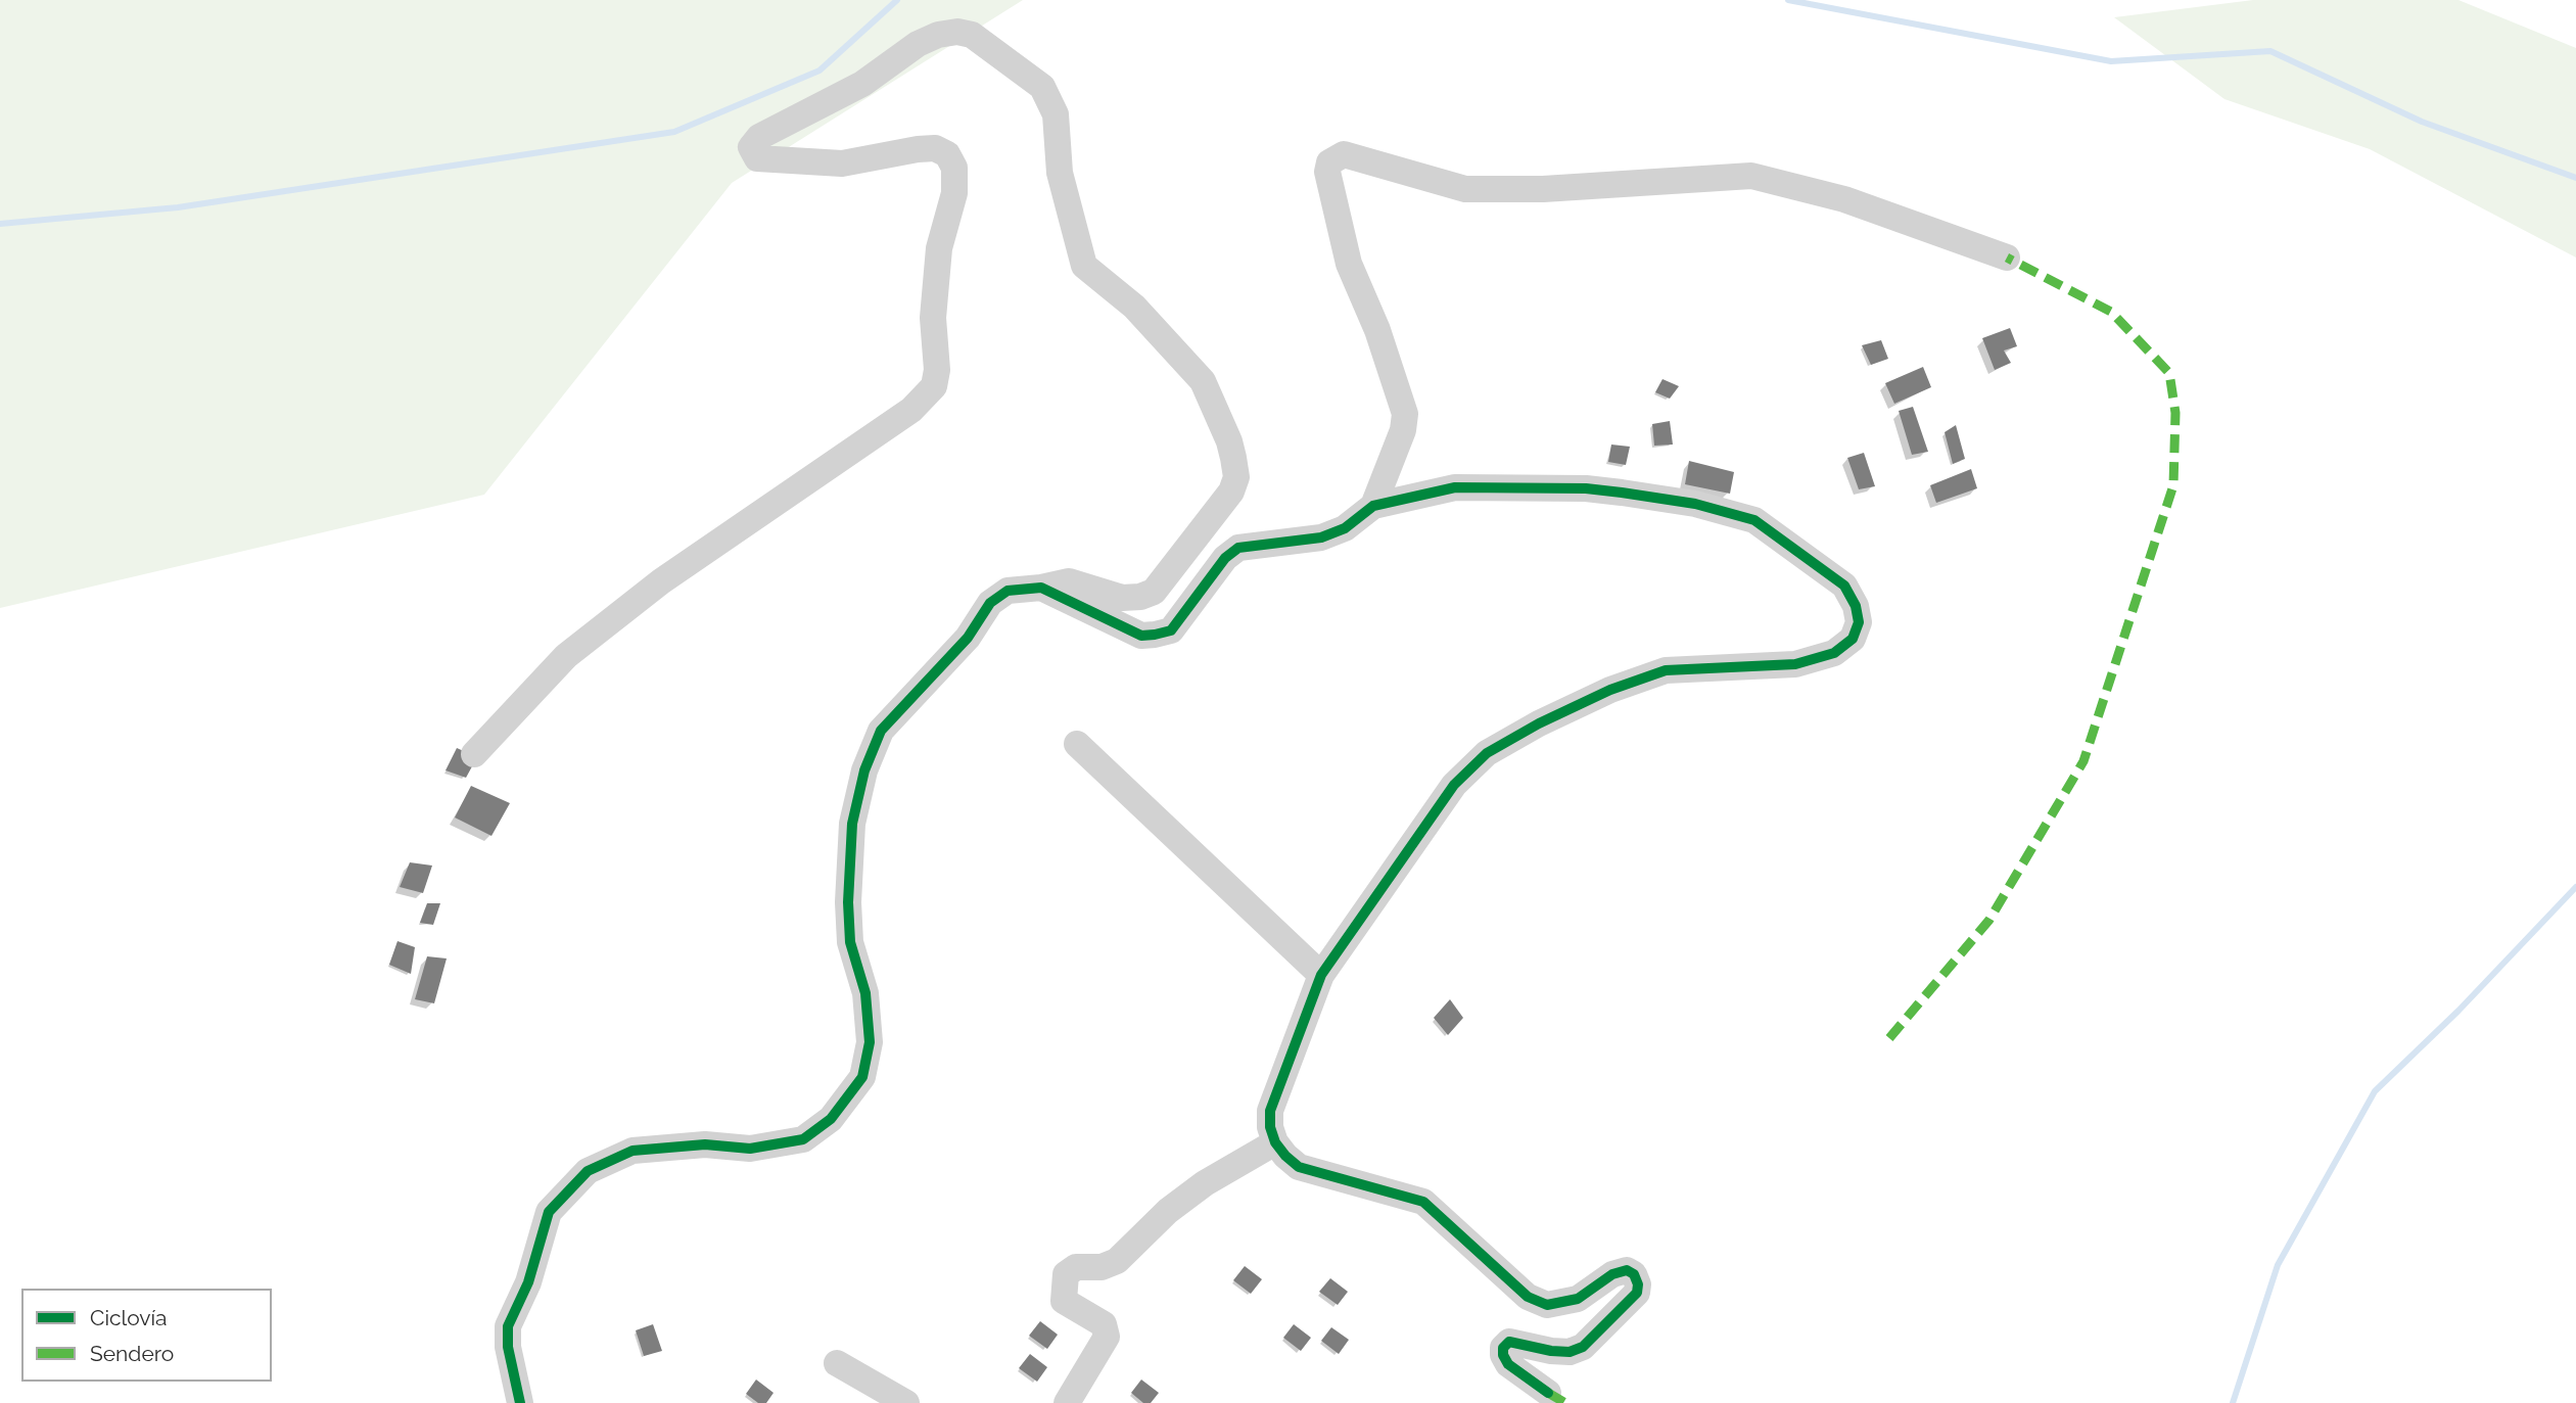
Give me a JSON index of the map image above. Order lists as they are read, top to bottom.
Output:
{
  "legend": ["Ciclovía", "Sendero"]
}
